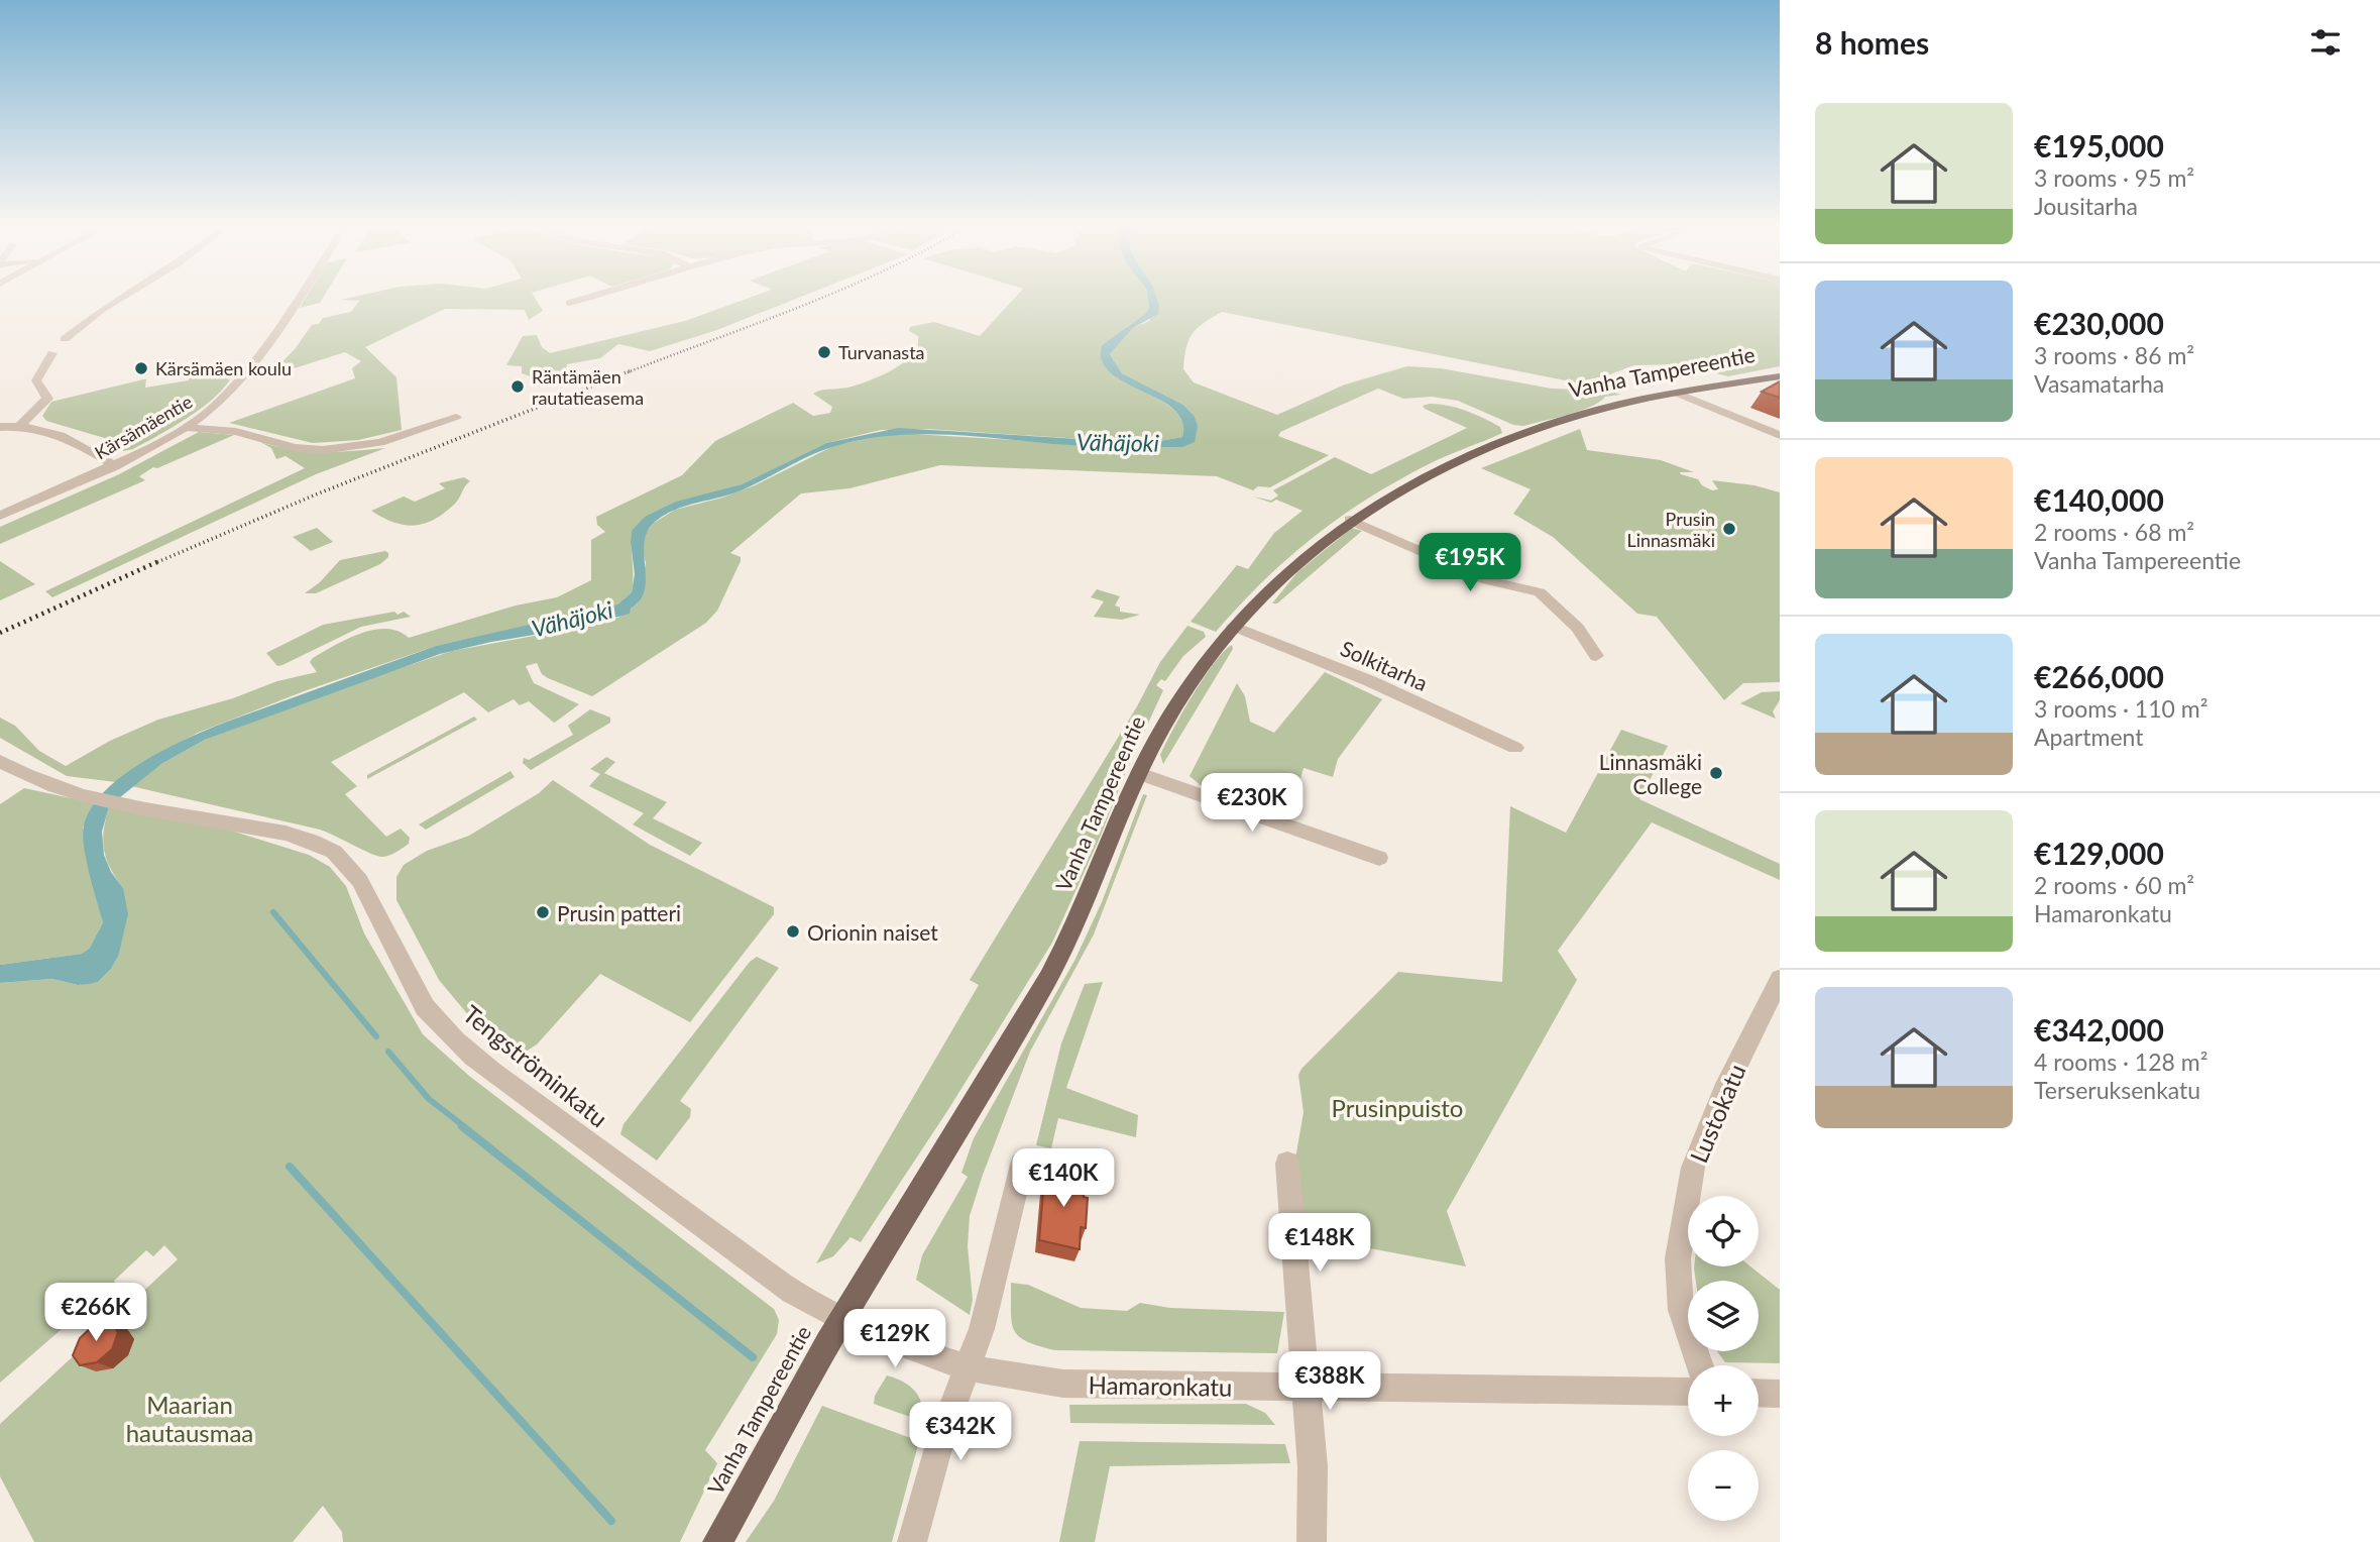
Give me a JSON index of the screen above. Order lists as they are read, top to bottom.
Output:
{
  "streets": {
    "main road": ["Vanha Tampereentie"],
    "street": [
      "Kärsämäentie",
      "Solkitarha",
      "Tengströminkatu",
      "Lustokatu",
      "Hamaronkatu"
    ]
  },
  "crossings": [
    ["Vanha Tampereentie", "Solkitarha"],
    ["Vanha Tampereentie", "Tengströminkatu"],
    ["Vanha Tampereentie", "Hamaronkatu"],
    ["Tengströminkatu", "Hamaronkatu"]
  ],
  "water": ["Vähäjoki"],
  "parks": ["Prusinpuisto", "Maarian hautausmaa"],
  "places": [
    "Turvanasta",
    "Kärsämäen koulu",
    "Räntämäen rautatieasema",
    "Prusin Linnasmäki",
    "Linnasmäki College",
    "Prusin patteri",
    "Orionin naiset"
  ],
  "page": {
    "heading": "8 homes",
    "list": [
      {
        "name": "€195,000",
        "note": "3 rooms · 95 m² · Jousitarha"
      },
      {
        "name": "€230,000",
        "note": "3 rooms · 86 m² · Vasamatarha"
      },
      {
        "name": "€140,000",
        "note": "2 rooms · 68 m² · Vanha Tampereentie"
      },
      {
        "name": "€266,000",
        "note": "3 rooms · 110 m² · Apartment"
      },
      {
        "name": "€129,000",
        "note": "2 rooms · 60 m² · Hamaronkatu"
      },
      {
        "name": "€342,000",
        "note": "4 rooms · 128 m² · Terseruksenkatu"
      }
    ],
    "price": [
      "€195K",
      "€230K",
      "€140K",
      "€148K",
      "€266K",
      "€129K",
      "€388K",
      "€342K"
    ],
    "map_buttons": ["+", "−"]
  }
}
